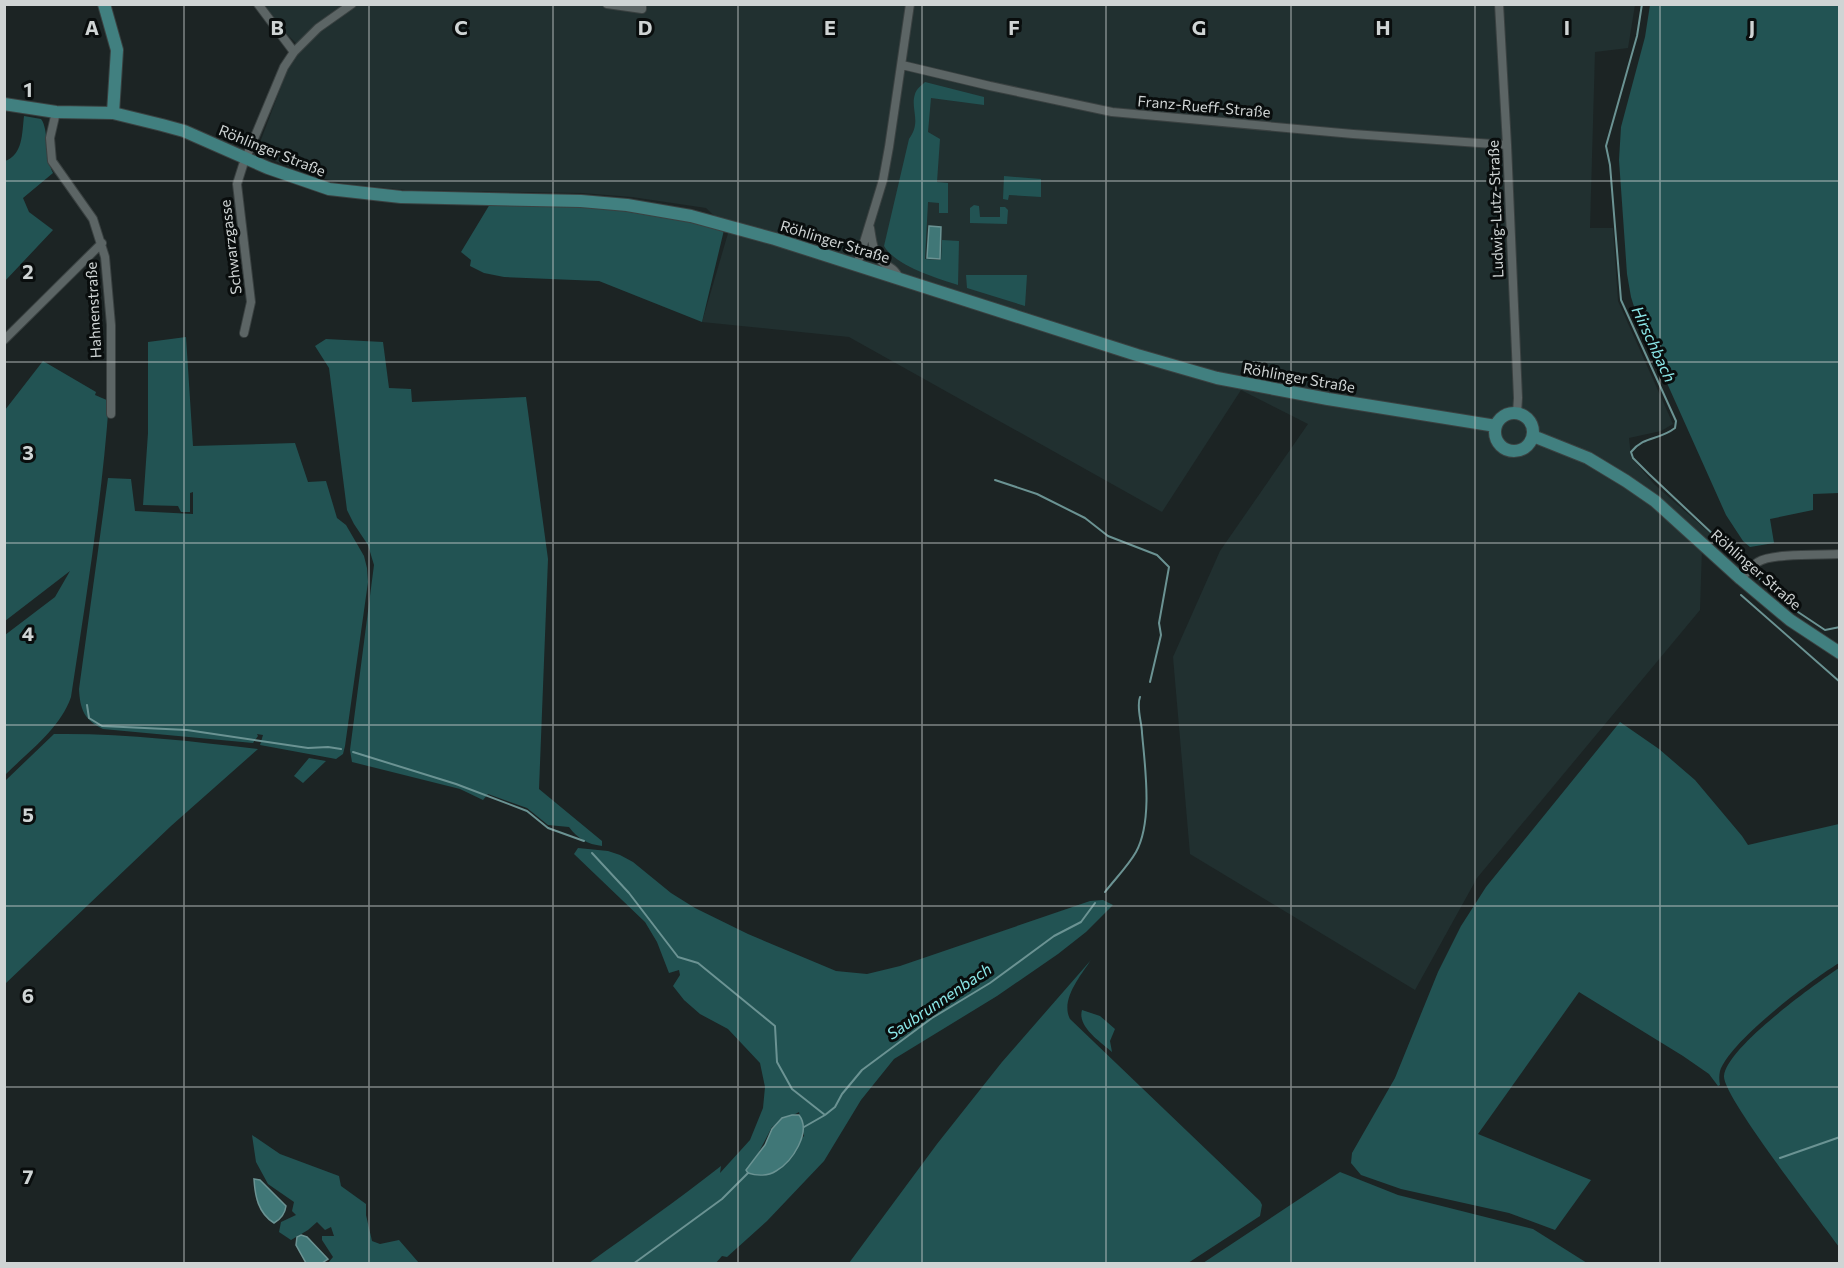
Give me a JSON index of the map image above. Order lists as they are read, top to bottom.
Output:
{
  "streets": {
    "street": [
      "Franz-Rueff-Straße",
      "Röhlinger Straße",
      "Ludwig-Lutz-Straße",
      "Schwarzgasse",
      "Hahnenstraße"
    ]
  },
  "crossings": [
    ["Franz-Rueff-Straße", "Ludwig-Lutz-Straße"],
    ["Röhlinger Straße", "Ludwig-Lutz-Straße"],
    ["Röhlinger Straße", "Schwarzgasse"],
    ["Röhlinger Straße", "Hahnenstraße"]
  ],
  "water": ["Hirschbach", "Saubrunnenbach"],
  "grid": {
    "columns": [
      "A",
      "B",
      "C",
      "D",
      "E",
      "F",
      "G",
      "H",
      "I",
      "J"
    ],
    "rows": [
      "1",
      "2",
      "3",
      "4",
      "5",
      "6",
      "7"
    ]
  }
}
